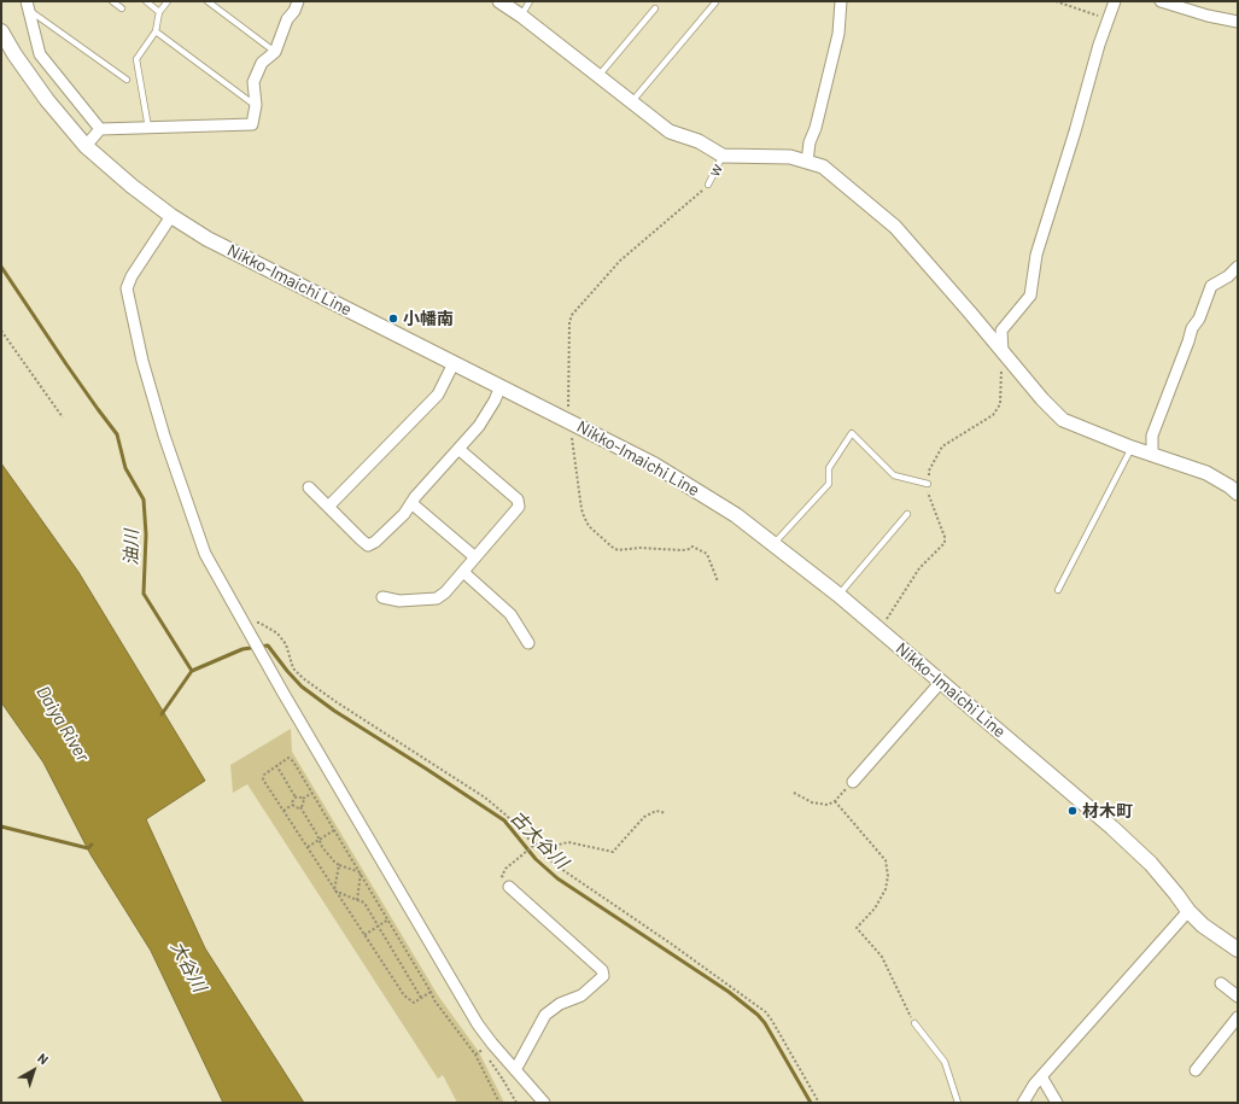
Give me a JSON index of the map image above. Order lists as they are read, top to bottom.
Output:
{
  "streets": {
    "main road": ["Nikko-Imaichi Line"],
    "lane": ["w"]
  },
  "water": [
    "油川",
    "Daiya River",
    "古大谷川",
    "大谷川"
  ],
  "places": ["小幡南", "材木町"],
  "north": "top right"
}
